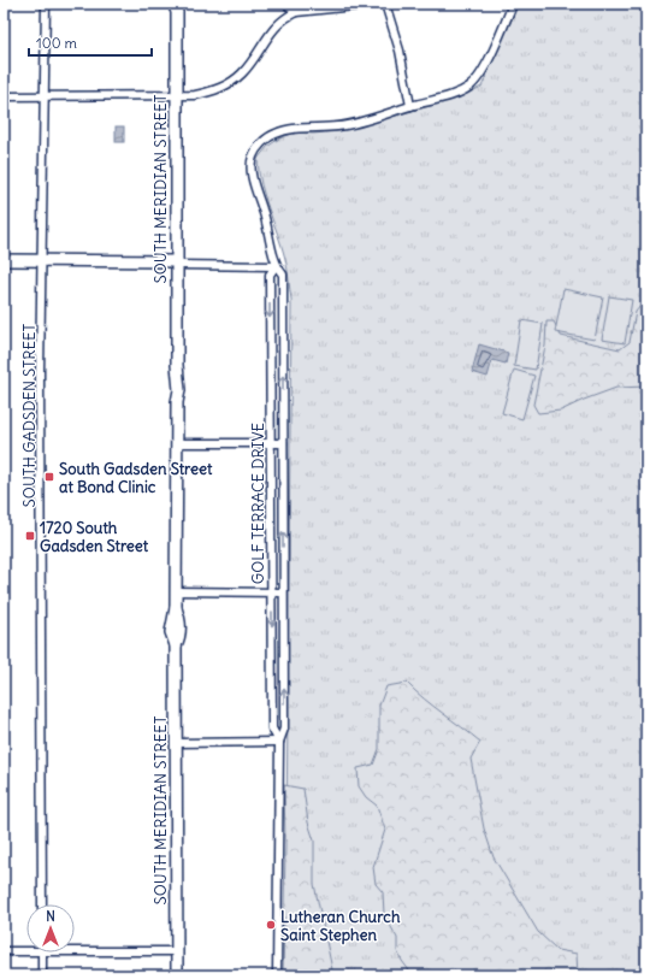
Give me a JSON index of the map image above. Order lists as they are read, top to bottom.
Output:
{
  "streets": {
    "street": ["SOUTH MERIDIAN STREET", "SOUTH GADSDEN STREET", "GOLF TERRACE DRIVE"]
  },
  "places": {
    "transit": ["South Gadsden Street at Bond Clinic", "1720 South Gadsden Street"],
    "other": ["Lutheran Church Saint Stephen"]
  },
  "scale_bar": "100 m",
  "north": "top"
}
